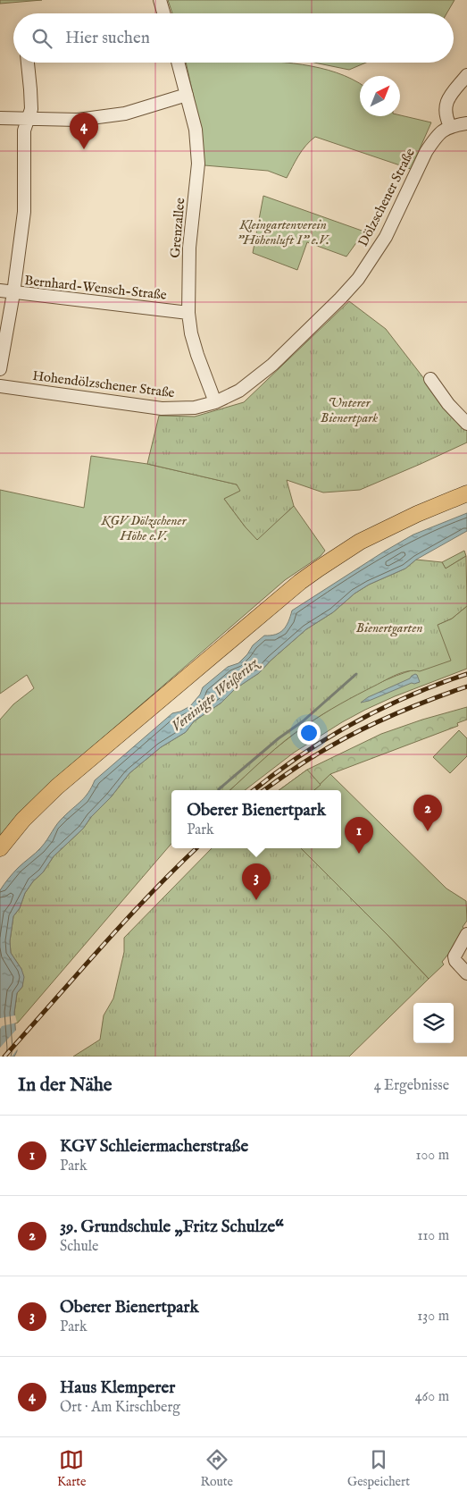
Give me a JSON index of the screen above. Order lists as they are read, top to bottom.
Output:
{
  "streets": {
    "street": [
      "Dölzschener Straße",
      "Grenzallee",
      "Bernhard-Wensch-Straße",
      "Hohendölzschener Straße"
    ]
  },
  "crossings": [
    ["Dölzschener Straße", "Hohendölzschener Straße"],
    ["Grenzallee", "Bernhard-Wensch-Straße"],
    ["Grenzallee", "Hohendölzschener Straße"]
  ],
  "water": ["Vereinigte Weißeritz"],
  "parks": [
    "Kleingartenverein \"Höhenluft I\" e.V.",
    "Unterer Bienertpark",
    "KGV Dölzschener Höhe e.V.",
    "Bienertgarten"
  ],
  "north": "top right",
  "page": {
    "search": "Hier suchen",
    "pins": [
      "4",
      "2",
      "1",
      "3"
    ],
    "popup": ["Oberer Bienertpark", "Park"],
    "heading": ["In der Nähe", "4 Ergebnisse"],
    "list": [
      {
        "mark": "1",
        "name": "KGV Schleiermacherstraße",
        "note": "Park",
        "value": "100 m"
      },
      {
        "mark": "2",
        "name": "39. Grundschule „Fritz Schulze“",
        "note": "Schule",
        "value": "110 m"
      },
      {
        "mark": "3",
        "name": "Oberer Bienertpark",
        "note": "Park",
        "value": "130 m"
      },
      {
        "mark": "4",
        "name": "Haus Klemperer",
        "note": "Ort · Am Kirschberg",
        "value": "460 m"
      }
    ],
    "nav": ["Karte", "Route", "Gespeichert"]
  }
}
